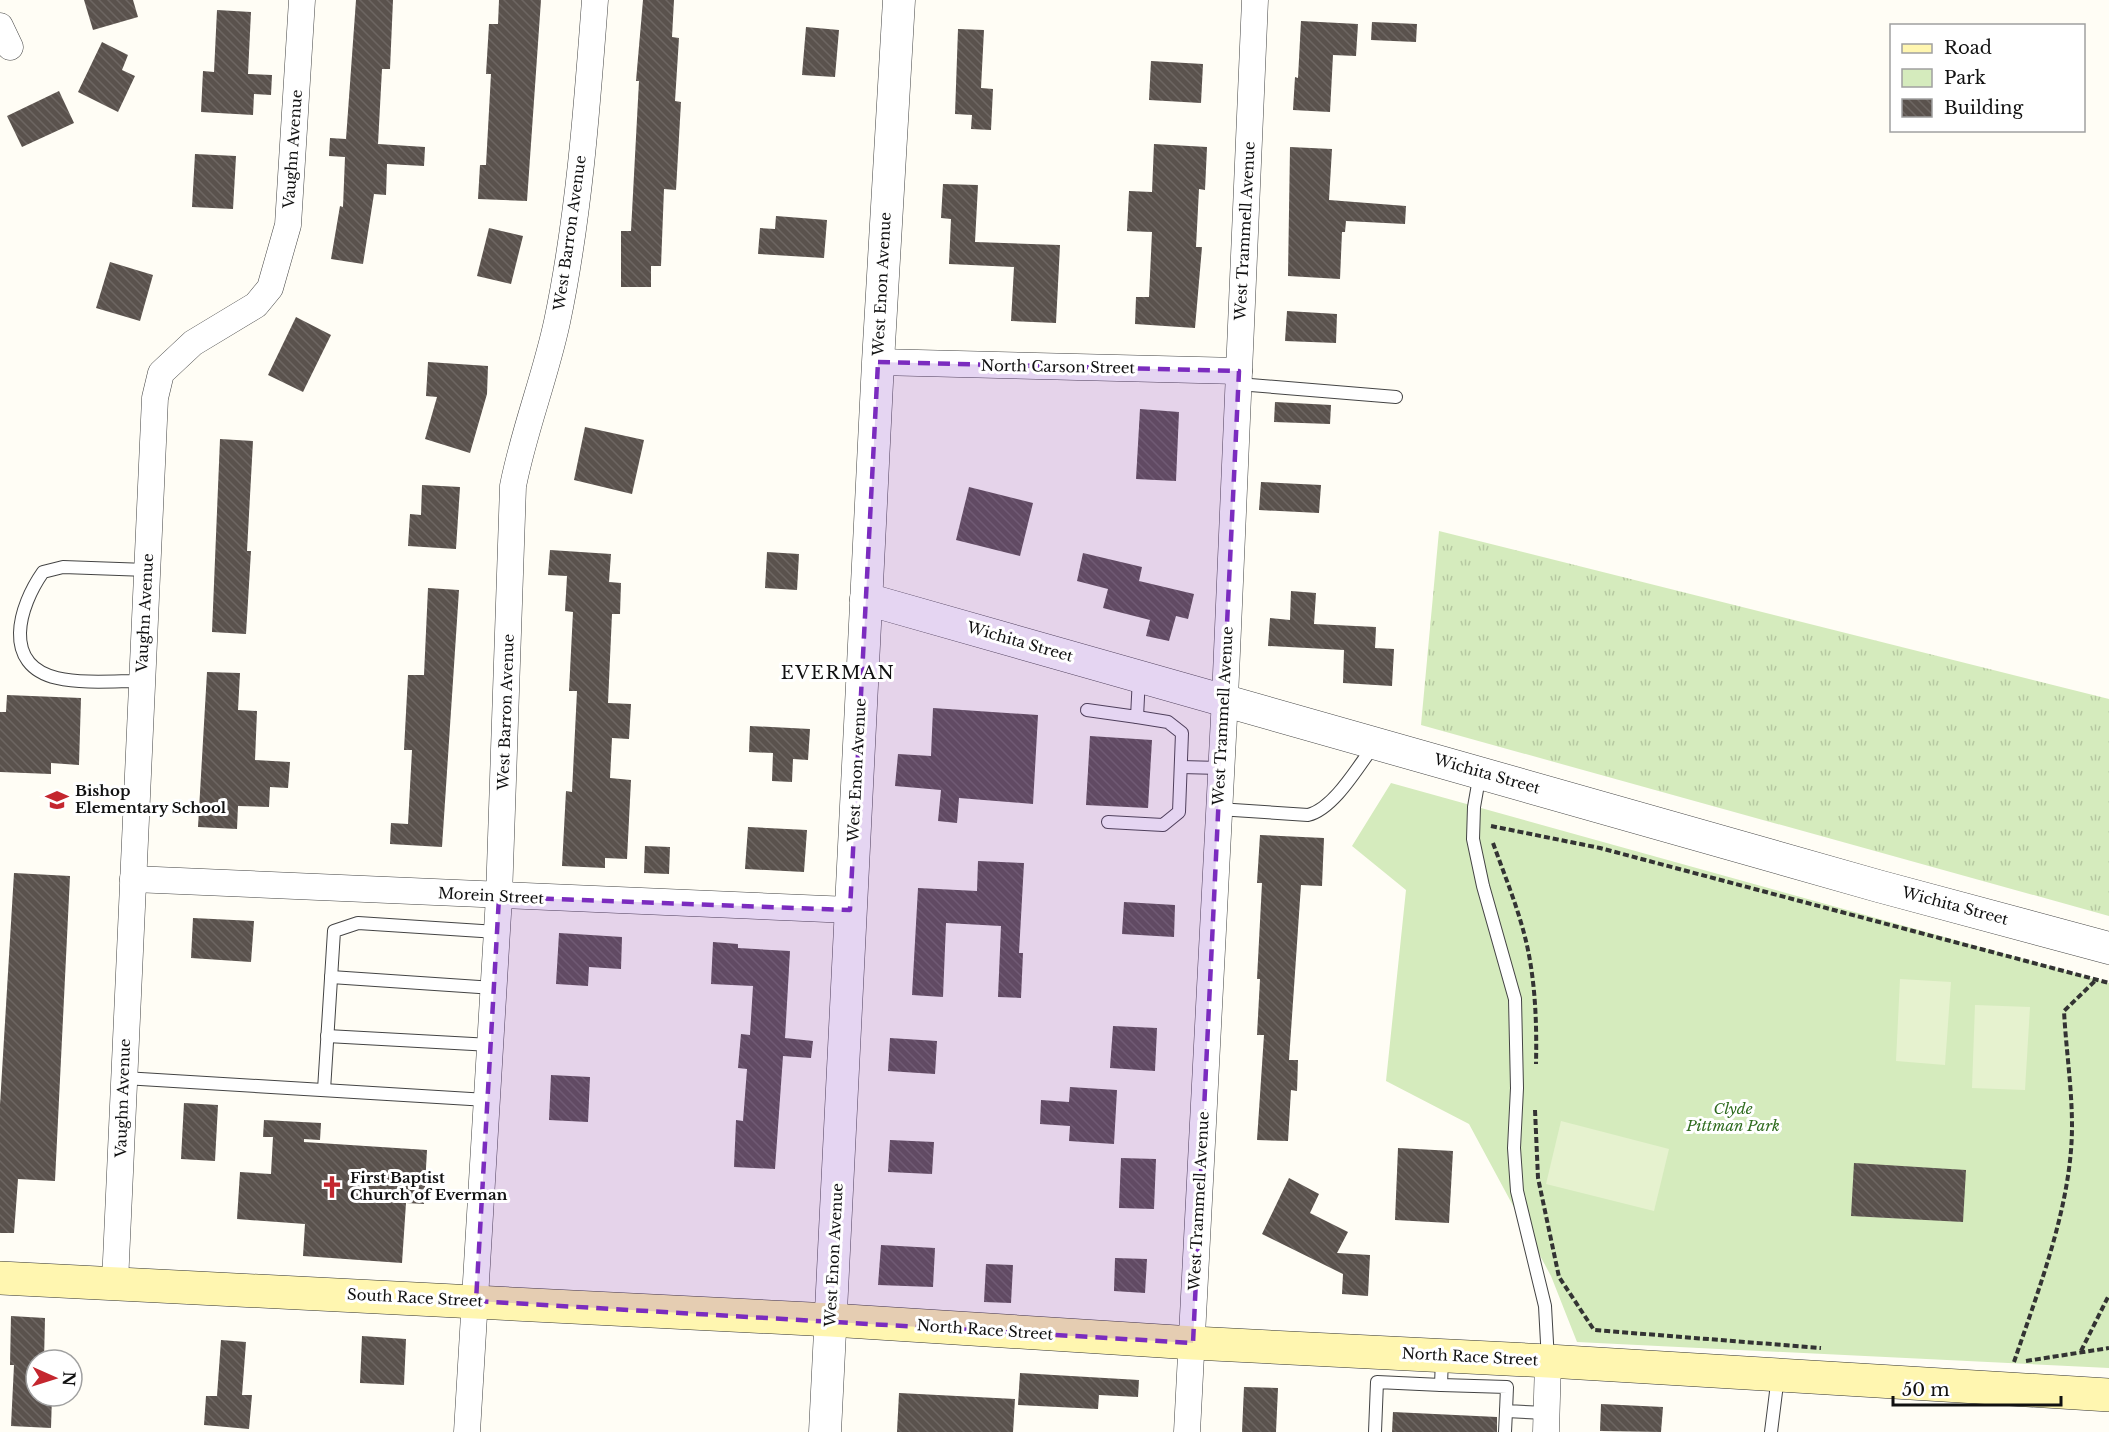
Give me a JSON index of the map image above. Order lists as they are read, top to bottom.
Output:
{
  "streets": {
    "main road": ["South Race Street", "North Race Street"],
    "street": [
      "Vaughn Avenue",
      "West Trammell Avenue",
      "West Barron Avenue",
      "West Enon Avenue",
      "North Carson Street",
      "Wichita Street",
      "Morein Street"
    ]
  },
  "crossings": [
    ["Vaughn Avenue", "Morein Street"],
    ["Vaughn Avenue", "South Race Street"],
    ["West Trammell Avenue", "North Carson Street"],
    ["West Trammell Avenue", "Wichita Street"],
    ["West Trammell Avenue", "North Race Street"],
    ["West Barron Avenue", "Morein Street"],
    ["West Barron Avenue", "South Race Street"],
    ["West Enon Avenue", "North Carson Street"],
    ["West Enon Avenue", "Wichita Street"],
    ["West Enon Avenue", "Morein Street"],
    ["West Enon Avenue", "South Race Street"],
    ["West Enon Avenue", "North Race Street"],
    ["South Race Street", "North Race Street"]
  ],
  "districts": ["EVERMAN"],
  "parks": ["Clyde Pittman Park"],
  "places": {
    "school or university": ["Bishop Elementary School"],
    "church": ["First Baptist Church of Everman"]
  },
  "legend": ["Road", "Park", "Building"],
  "scale_bar": "50 m",
  "north": "right"
}
